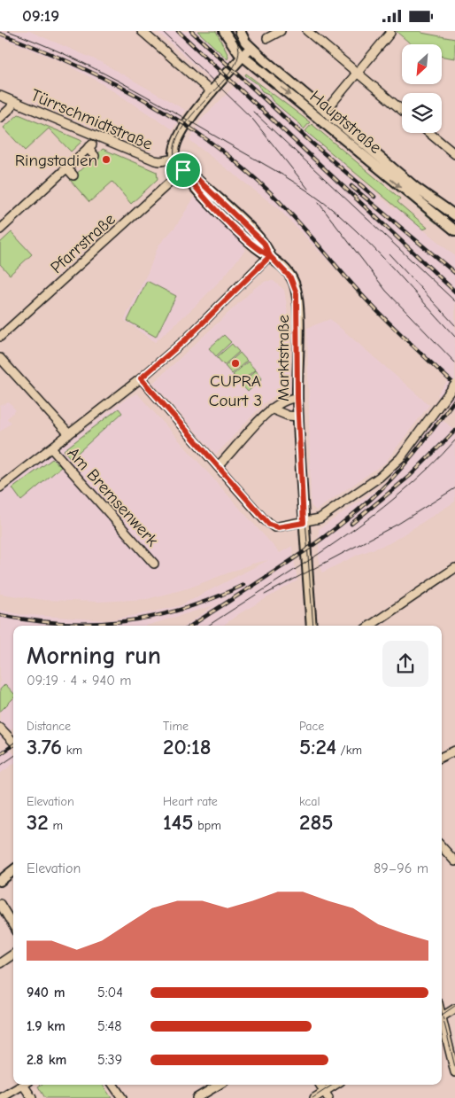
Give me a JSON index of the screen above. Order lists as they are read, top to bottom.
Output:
{
  "streets": {
    "main road": ["Hauptstraße", "Marktstraße"],
    "street": ["Türrschmidtstraße", "Pfarrstraße", "Am Bremsenwerk"]
  },
  "crossings": [
    ["Türrschmidtstraße", "Marktstraße"],
    ["Pfarrstraße", "Marktstraße"]
  ],
  "places": ["Ringstadien", "CUPRA Court 3"],
  "north": "bottom left",
  "page": {
    "status": "09:19",
    "heading": ["Morning run", "09:19 · 4 × 940 m"],
    "stats": [
      ["Distance", "3.76 km"],
      ["Time", "20:18"],
      ["Pace", "5:24 /km"],
      ["Elevation", "32 m"],
      ["Heart rate", "145 bpm"],
      ["kcal", "285"]
    ],
    "chart": ["Elevation", "89–96 m"],
    "list": [
      {
        "name": "940 m",
        "note": "5:04"
      },
      {
        "name": "1.9 km",
        "note": "5:48"
      },
      {
        "name": "2.8 km",
        "note": "5:39"
      }
    ]
  }
}
